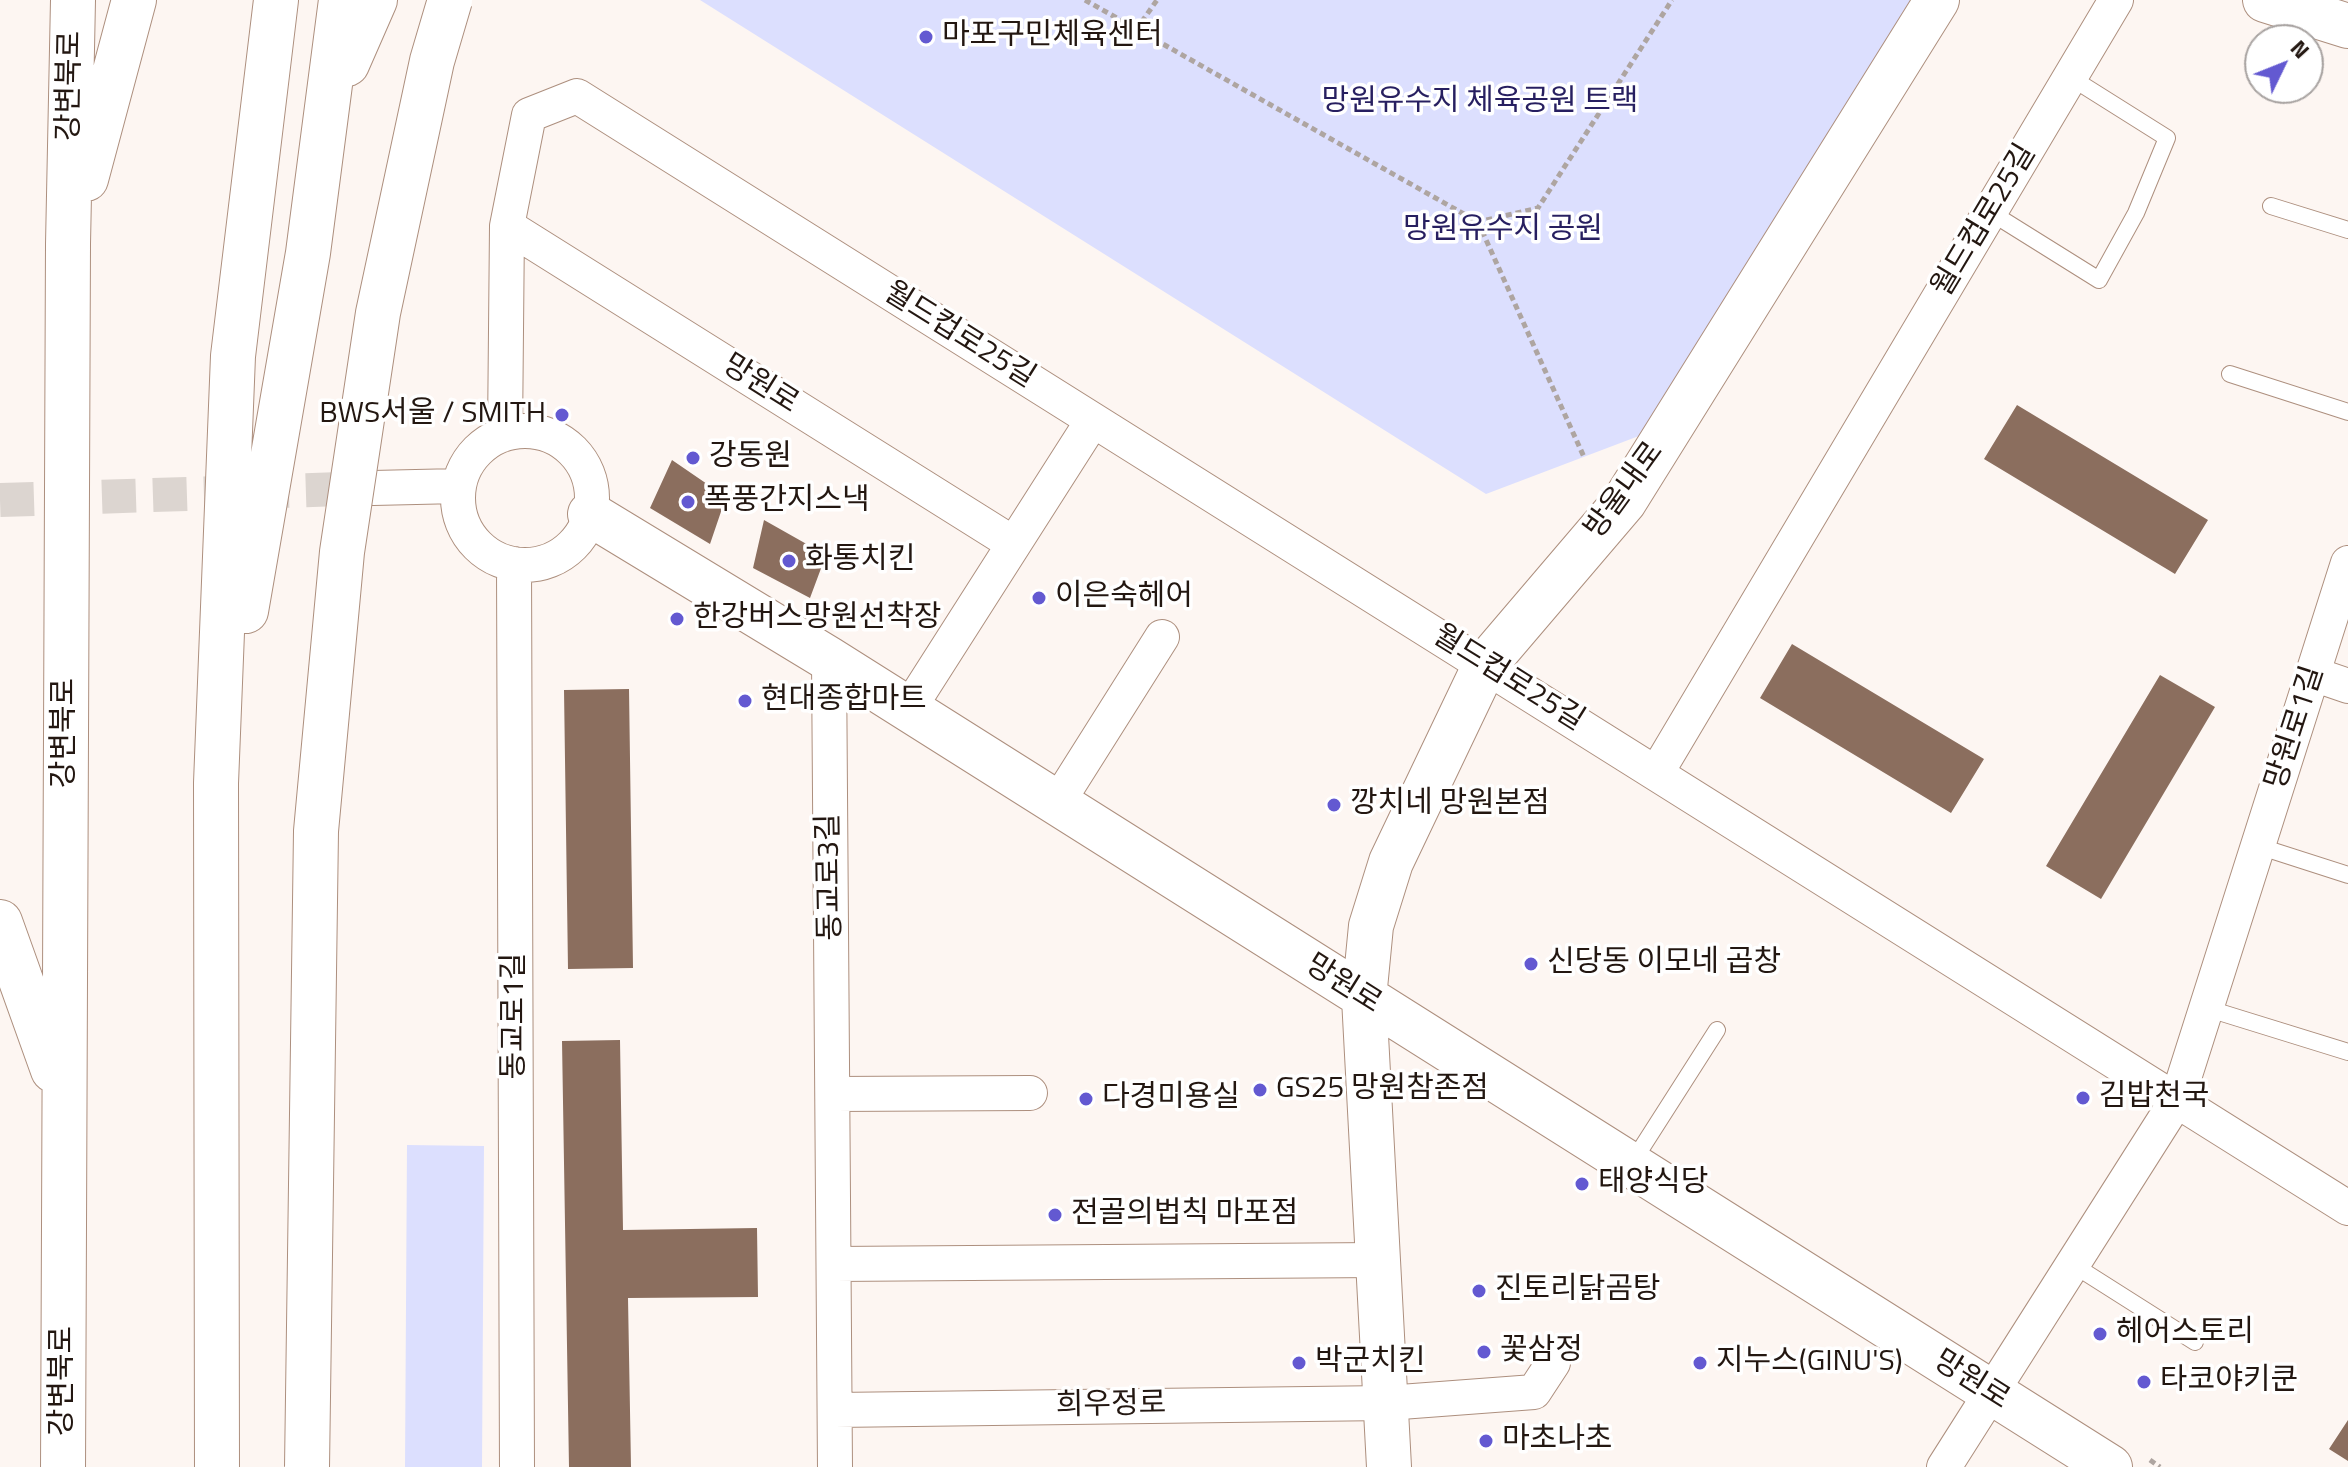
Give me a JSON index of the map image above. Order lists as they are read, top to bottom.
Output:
{
  "streets": {
    "main road": ["강변북로", "망원로", "방울내로"],
    "street": [
      "월드컵로25길",
      "망원로1길",
      "동교로3길",
      "동교로1길",
      "희우정로"
    ]
  },
  "crossings": [
    ["월드컵로25길", "망원로"],
    ["월드컵로25길", "방울내로"],
    ["월드컵로25길", "망원로1길"],
    ["월드컵로25길", "동교로1길"],
    ["망원로", "방울내로"],
    ["망원로", "망원로1길"],
    ["망원로", "동교로3길"],
    ["망원로", "동교로1길"],
    ["동교로3길", "희우정로"]
  ],
  "parks": ["망원유수지 체육공원 트랙", "망원유수지 공원"],
  "places": [
    "마포구민체육센터",
    "BWS서울 / SMITH",
    "강동원",
    "폭풍간지스낵",
    "화통치킨",
    "이은숙헤어",
    "한강버스망원선착장",
    "현대종합마트",
    "깡치네 망원본점",
    "신당동 이모네 곱창",
    "GS25 망원참존점",
    "김밥천국",
    "다경미용실",
    "태양식당",
    "전골의법칙 마포점",
    "진토리닭곰탕",
    "헤어스토리",
    "꽃삼정",
    "박군치킨",
    "지누스(GINU'S)",
    "타코야키쿤",
    "마초나초"
  ],
  "north": "top right"
}
